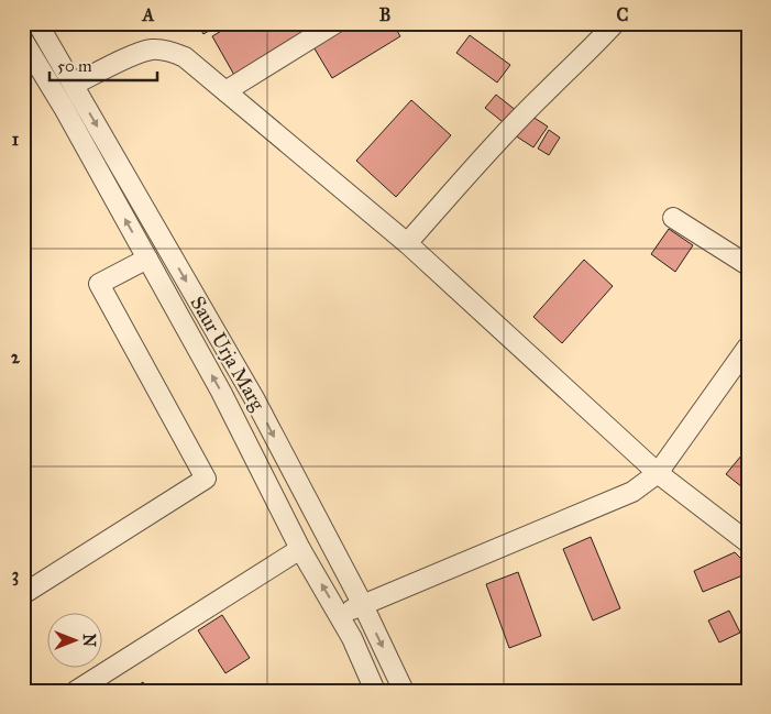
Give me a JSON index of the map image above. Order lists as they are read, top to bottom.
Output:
{
  "streets": {
    "street": ["Saur Urja Marg"]
  },
  "scale_bar": "50 m",
  "north": "right",
  "grid": {
    "columns": ["A", "B", "C"],
    "rows": ["1", "2", "3"]
  }
}
